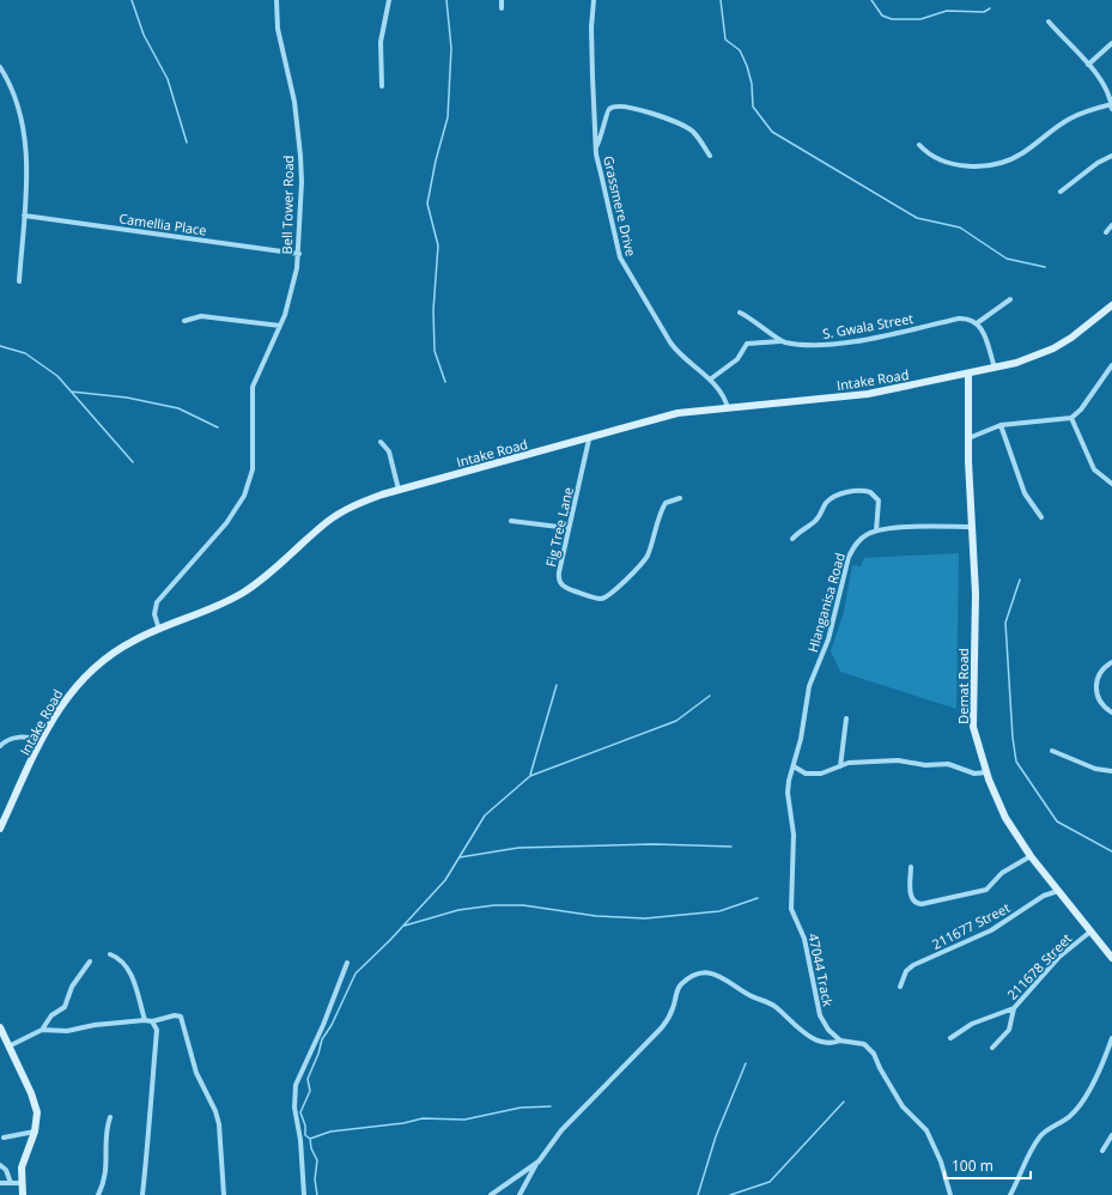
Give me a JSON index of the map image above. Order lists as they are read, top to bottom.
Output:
{
  "streets": {
    "street": [
      "Bell Tower Road",
      "Grassmere Drive",
      "Camellia Place",
      "S. Gwala Street",
      "Intake Road",
      "Fig Tree Lane",
      "Hlanganisa Road",
      "Demat Road",
      "211677 Street",
      "211678 Street",
      "47044 Track"
    ]
  },
  "crossings": [
    ["Bell Tower Road", "Camellia Place"],
    ["Bell Tower Road", "Intake Road"],
    ["Grassmere Drive", "Intake Road"],
    ["Intake Road", "Fig Tree Lane"],
    ["Intake Road", "Demat Road"],
    ["Hlanganisa Road", "47044 Track"],
    ["Demat Road", "211677 Street"],
    ["Demat Road", "211678 Street"]
  ],
  "scale_bar": "100 m"
}
